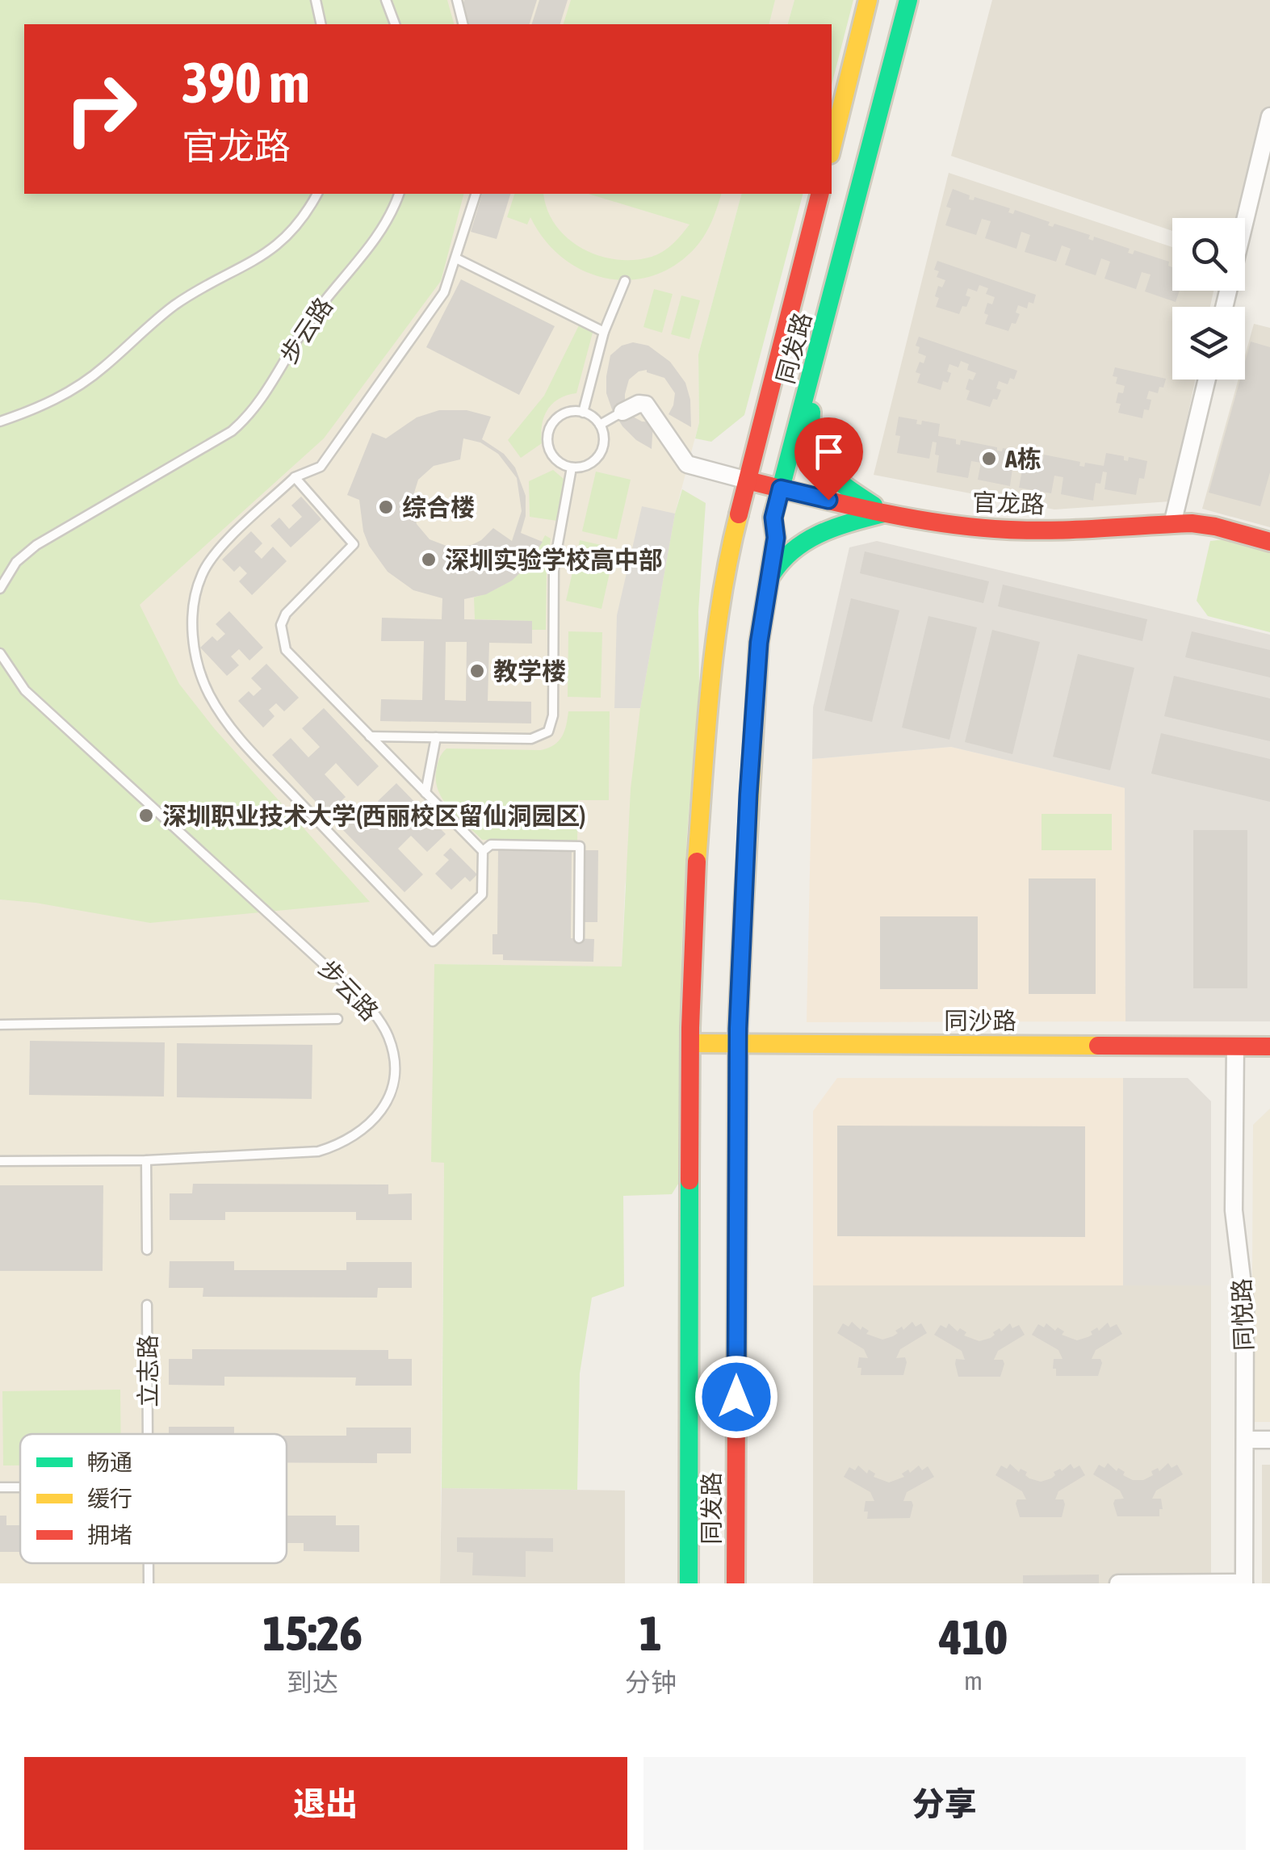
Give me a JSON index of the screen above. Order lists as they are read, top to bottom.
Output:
{
  "streets": {
    "main road": ["同发路", "官龙路", "同沙路"],
    "street": ["同悦路"],
    "lane": ["步云路", "立志路"]
  },
  "crossings": [
    ["同发路", "官龙路"],
    ["同发路", "同沙路"],
    ["同沙路", "同悦路"]
  ],
  "places": [
    "A栋",
    "综合楼",
    "深圳实验学校高中部",
    "教学楼",
    "深圳职业技术大学(西丽校区留仙洞园区)"
  ],
  "legend": ["畅通", "缓行", "拥堵"],
  "page": {
    "turn": ["390 m", "官龙路"],
    "eta": [
      "15:26",
      "到达",
      "1",
      "分钟",
      "410",
      "m"
    ],
    "buttons": ["退出", "分享"]
  }
}
